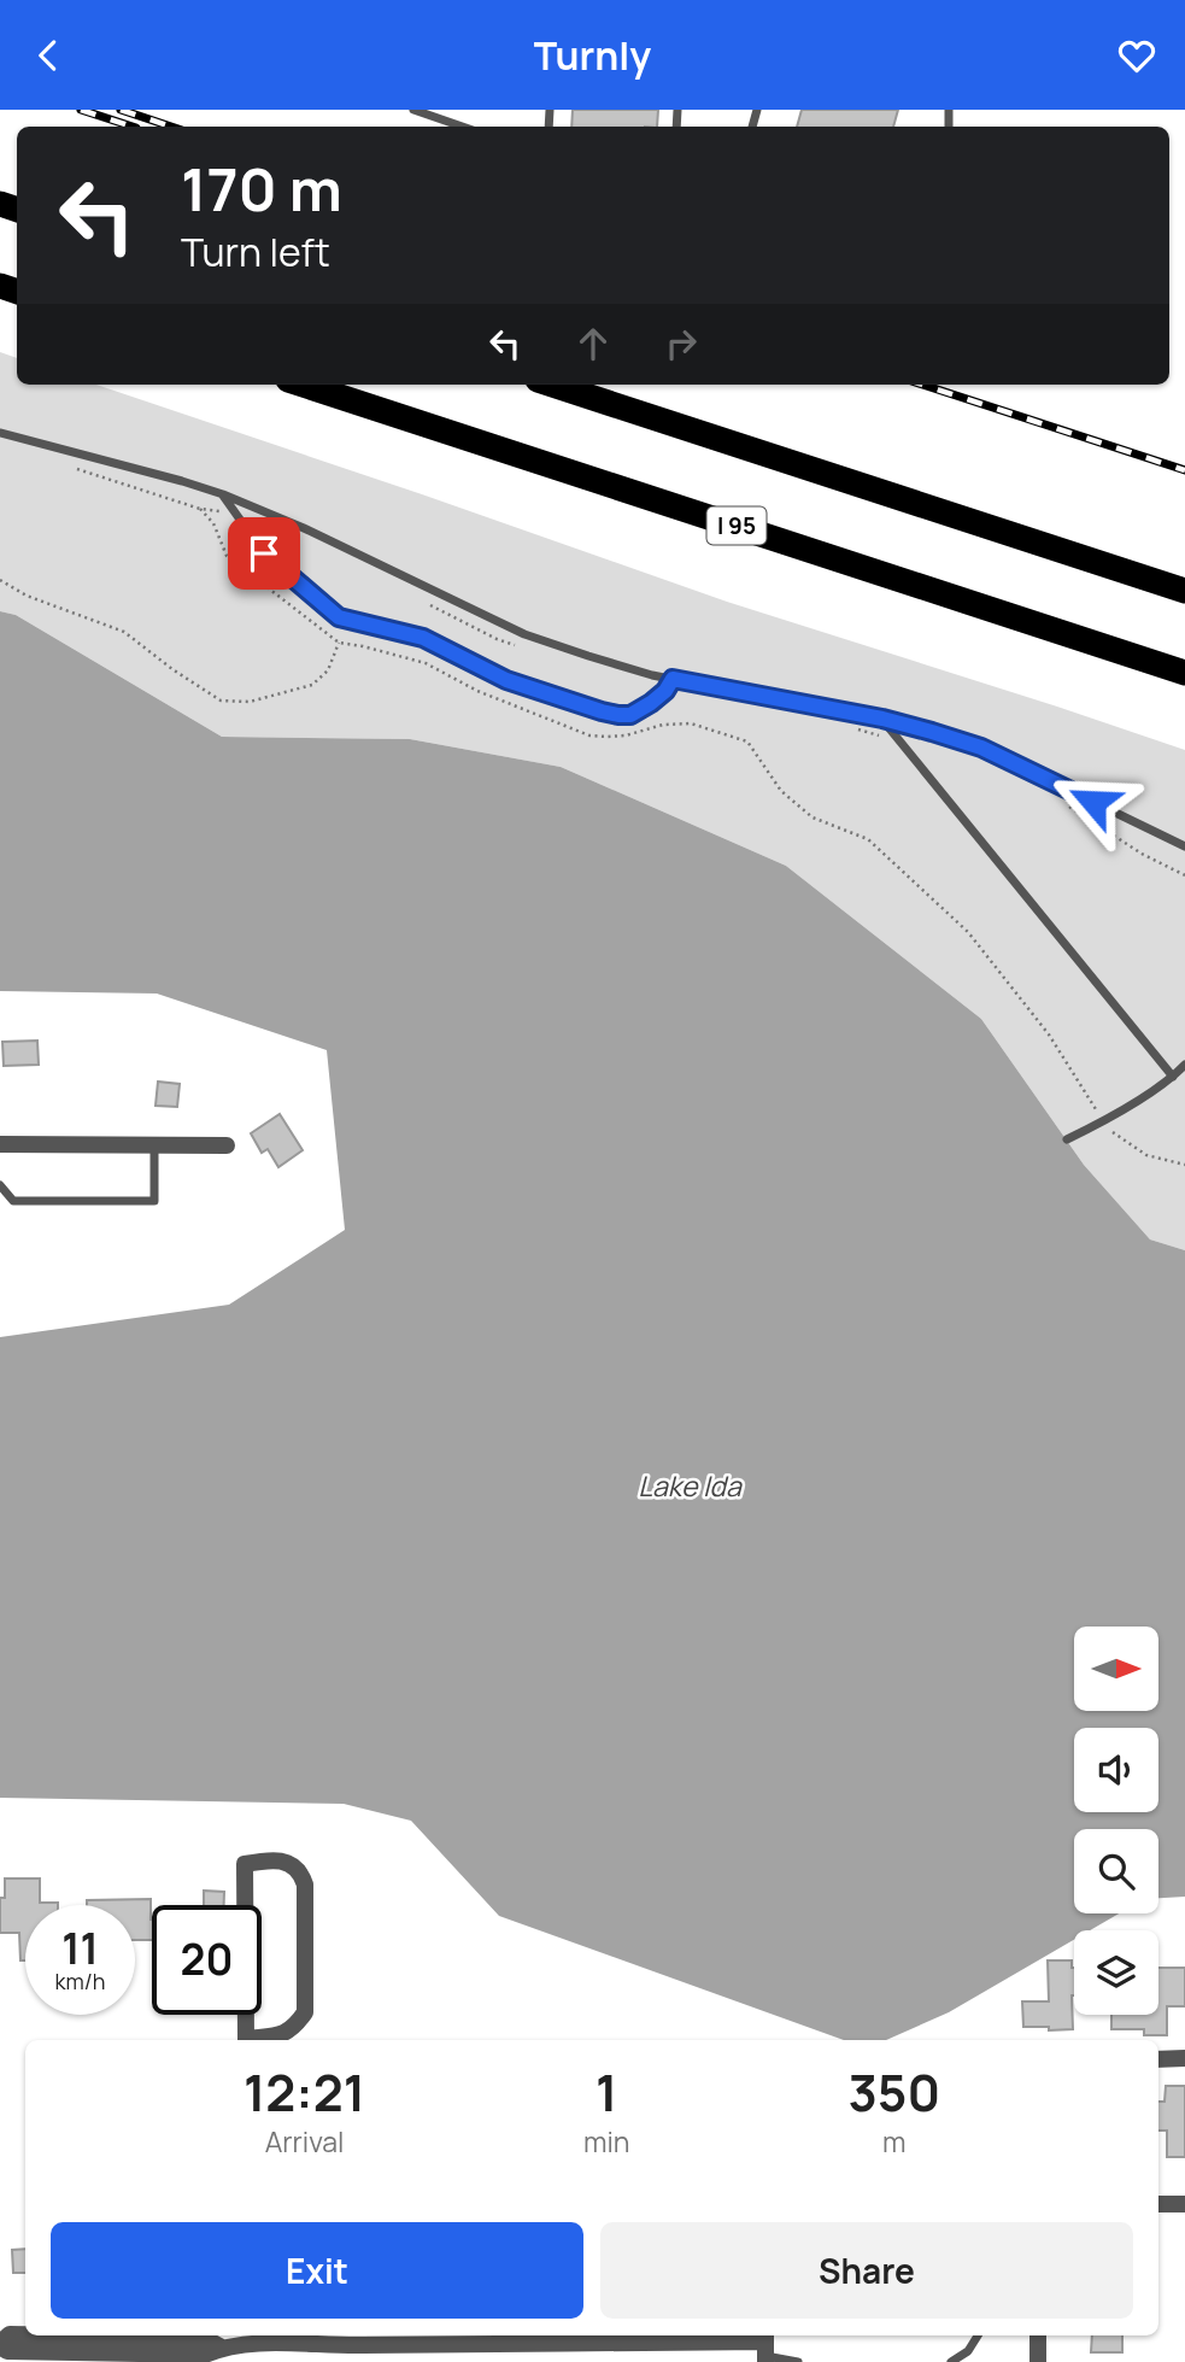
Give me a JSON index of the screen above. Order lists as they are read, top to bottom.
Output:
{
  "streets": {
    "highway": ["I 95"]
  },
  "water": ["Lake Ida"],
  "north": "right",
  "page": {
    "header": "Turnly",
    "turn": ["170 m", "Turn left"],
    "speed": "11 km/h",
    "limit": "20",
    "eta": [
      "12:21",
      "Arrival",
      "1",
      "min",
      "350",
      "m"
    ],
    "buttons": ["Exit", "Share"]
  }
}
